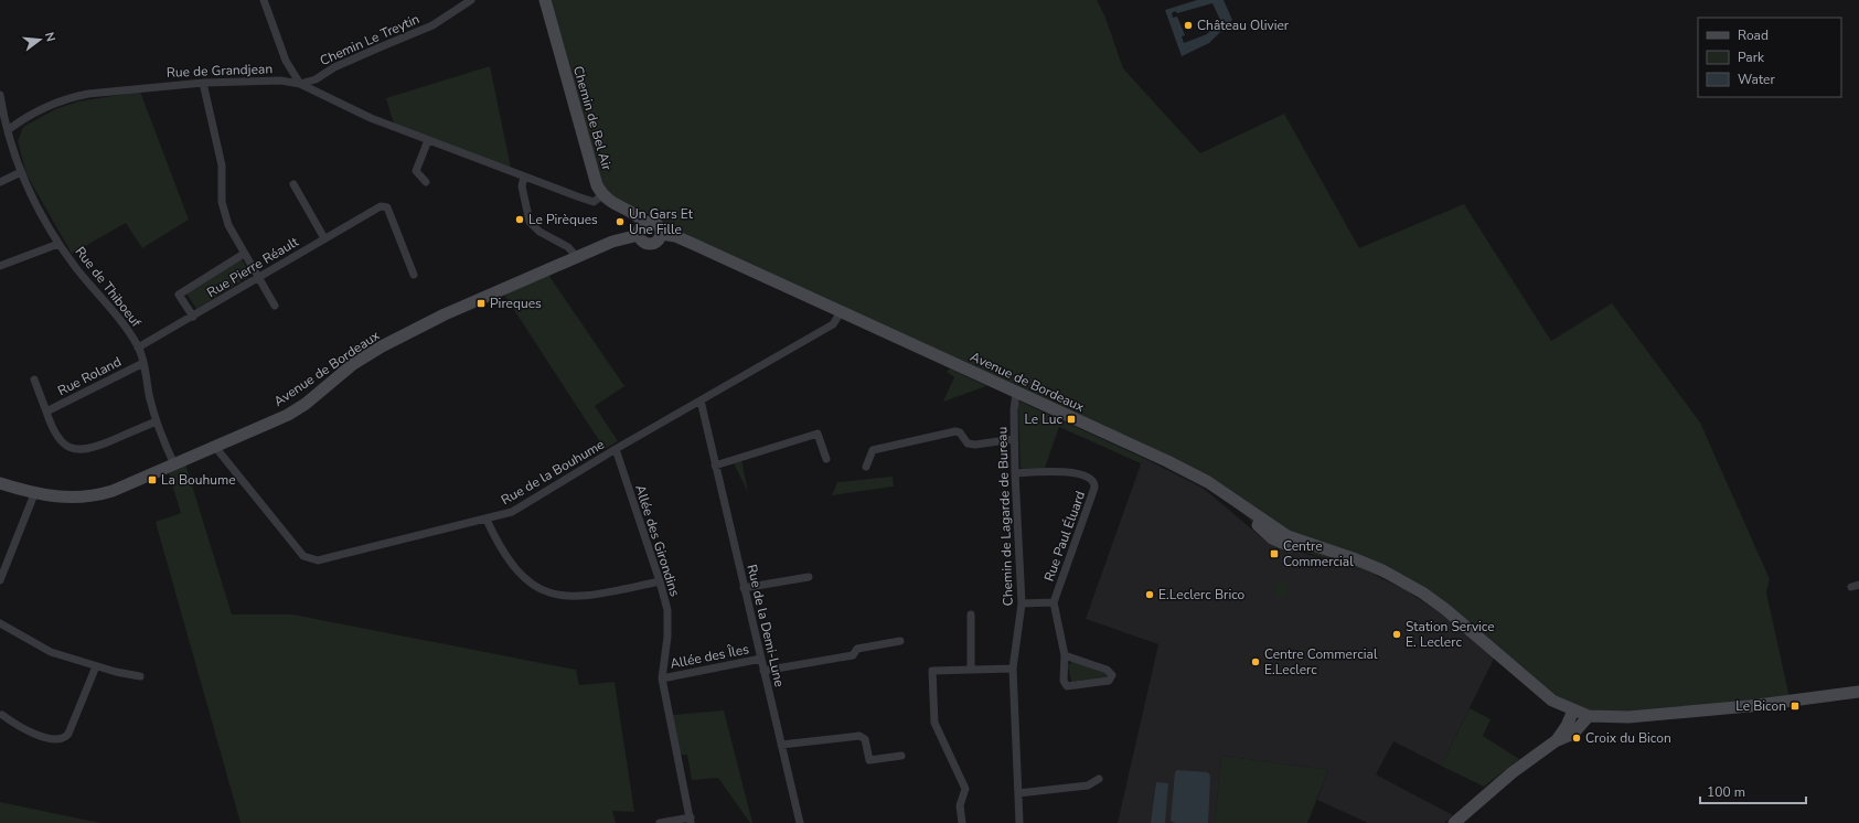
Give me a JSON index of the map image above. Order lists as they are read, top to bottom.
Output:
{
  "streets": {
    "main road": ["Chemin de Bel Air", "Avenue de Bordeaux"],
    "street": [
      "Chemin Le Treytin",
      "Rue de Grandjean",
      "Rue Pierre Réault",
      "Rue de Thiboeuf",
      "Rue Roland",
      "Rue de la Bouhume",
      "Chemin de Lagarde de Bureau",
      "Rue Paul Éluard",
      "Allée des Girondins",
      "Rue de la Demi-Lune",
      "Allée des Îles"
    ]
  },
  "crossings": [
    ["Chemin Le Treytin", "Rue de Grandjean"],
    ["Rue de Grandjean", "Chemin de Bel Air"],
    ["Rue de Grandjean", "Rue de Thiboeuf"],
    ["Rue Pierre Réault", "Rue de Thiboeuf"],
    ["Rue de Thiboeuf", "Avenue de Bordeaux"],
    ["Rue de Thiboeuf", "Rue Roland"],
    ["Avenue de Bordeaux", "Rue de la Bouhume"],
    ["Avenue de Bordeaux", "Chemin de Lagarde de Bureau"],
    ["Rue de la Bouhume", "Allée des Girondins"],
    ["Rue de la Bouhume", "Rue de la Demi-Lune"],
    ["Chemin de Lagarde de Bureau", "Rue Paul Éluard"],
    ["Allée des Girondins", "Allée des Îles"],
    ["Rue de la Demi-Lune", "Allée des Îles"]
  ],
  "places": {
    "other": [
      "Château Olivier",
      "Le Pirèques",
      "Un Gars Et Une Fille",
      "E.Leclerc Brico",
      "Station Service E. Leclerc",
      "Centre Commercial E.Leclerc",
      "Croix du Bicon"
    ],
    "transit": [
      "Pireques",
      "Le Luc",
      "La Bouhume",
      "Centre Commercial",
      "Le Bicon"
    ]
  },
  "legend": ["Road", "Park", "Water"],
  "scale_bar": "100 m",
  "north": "right"
}
